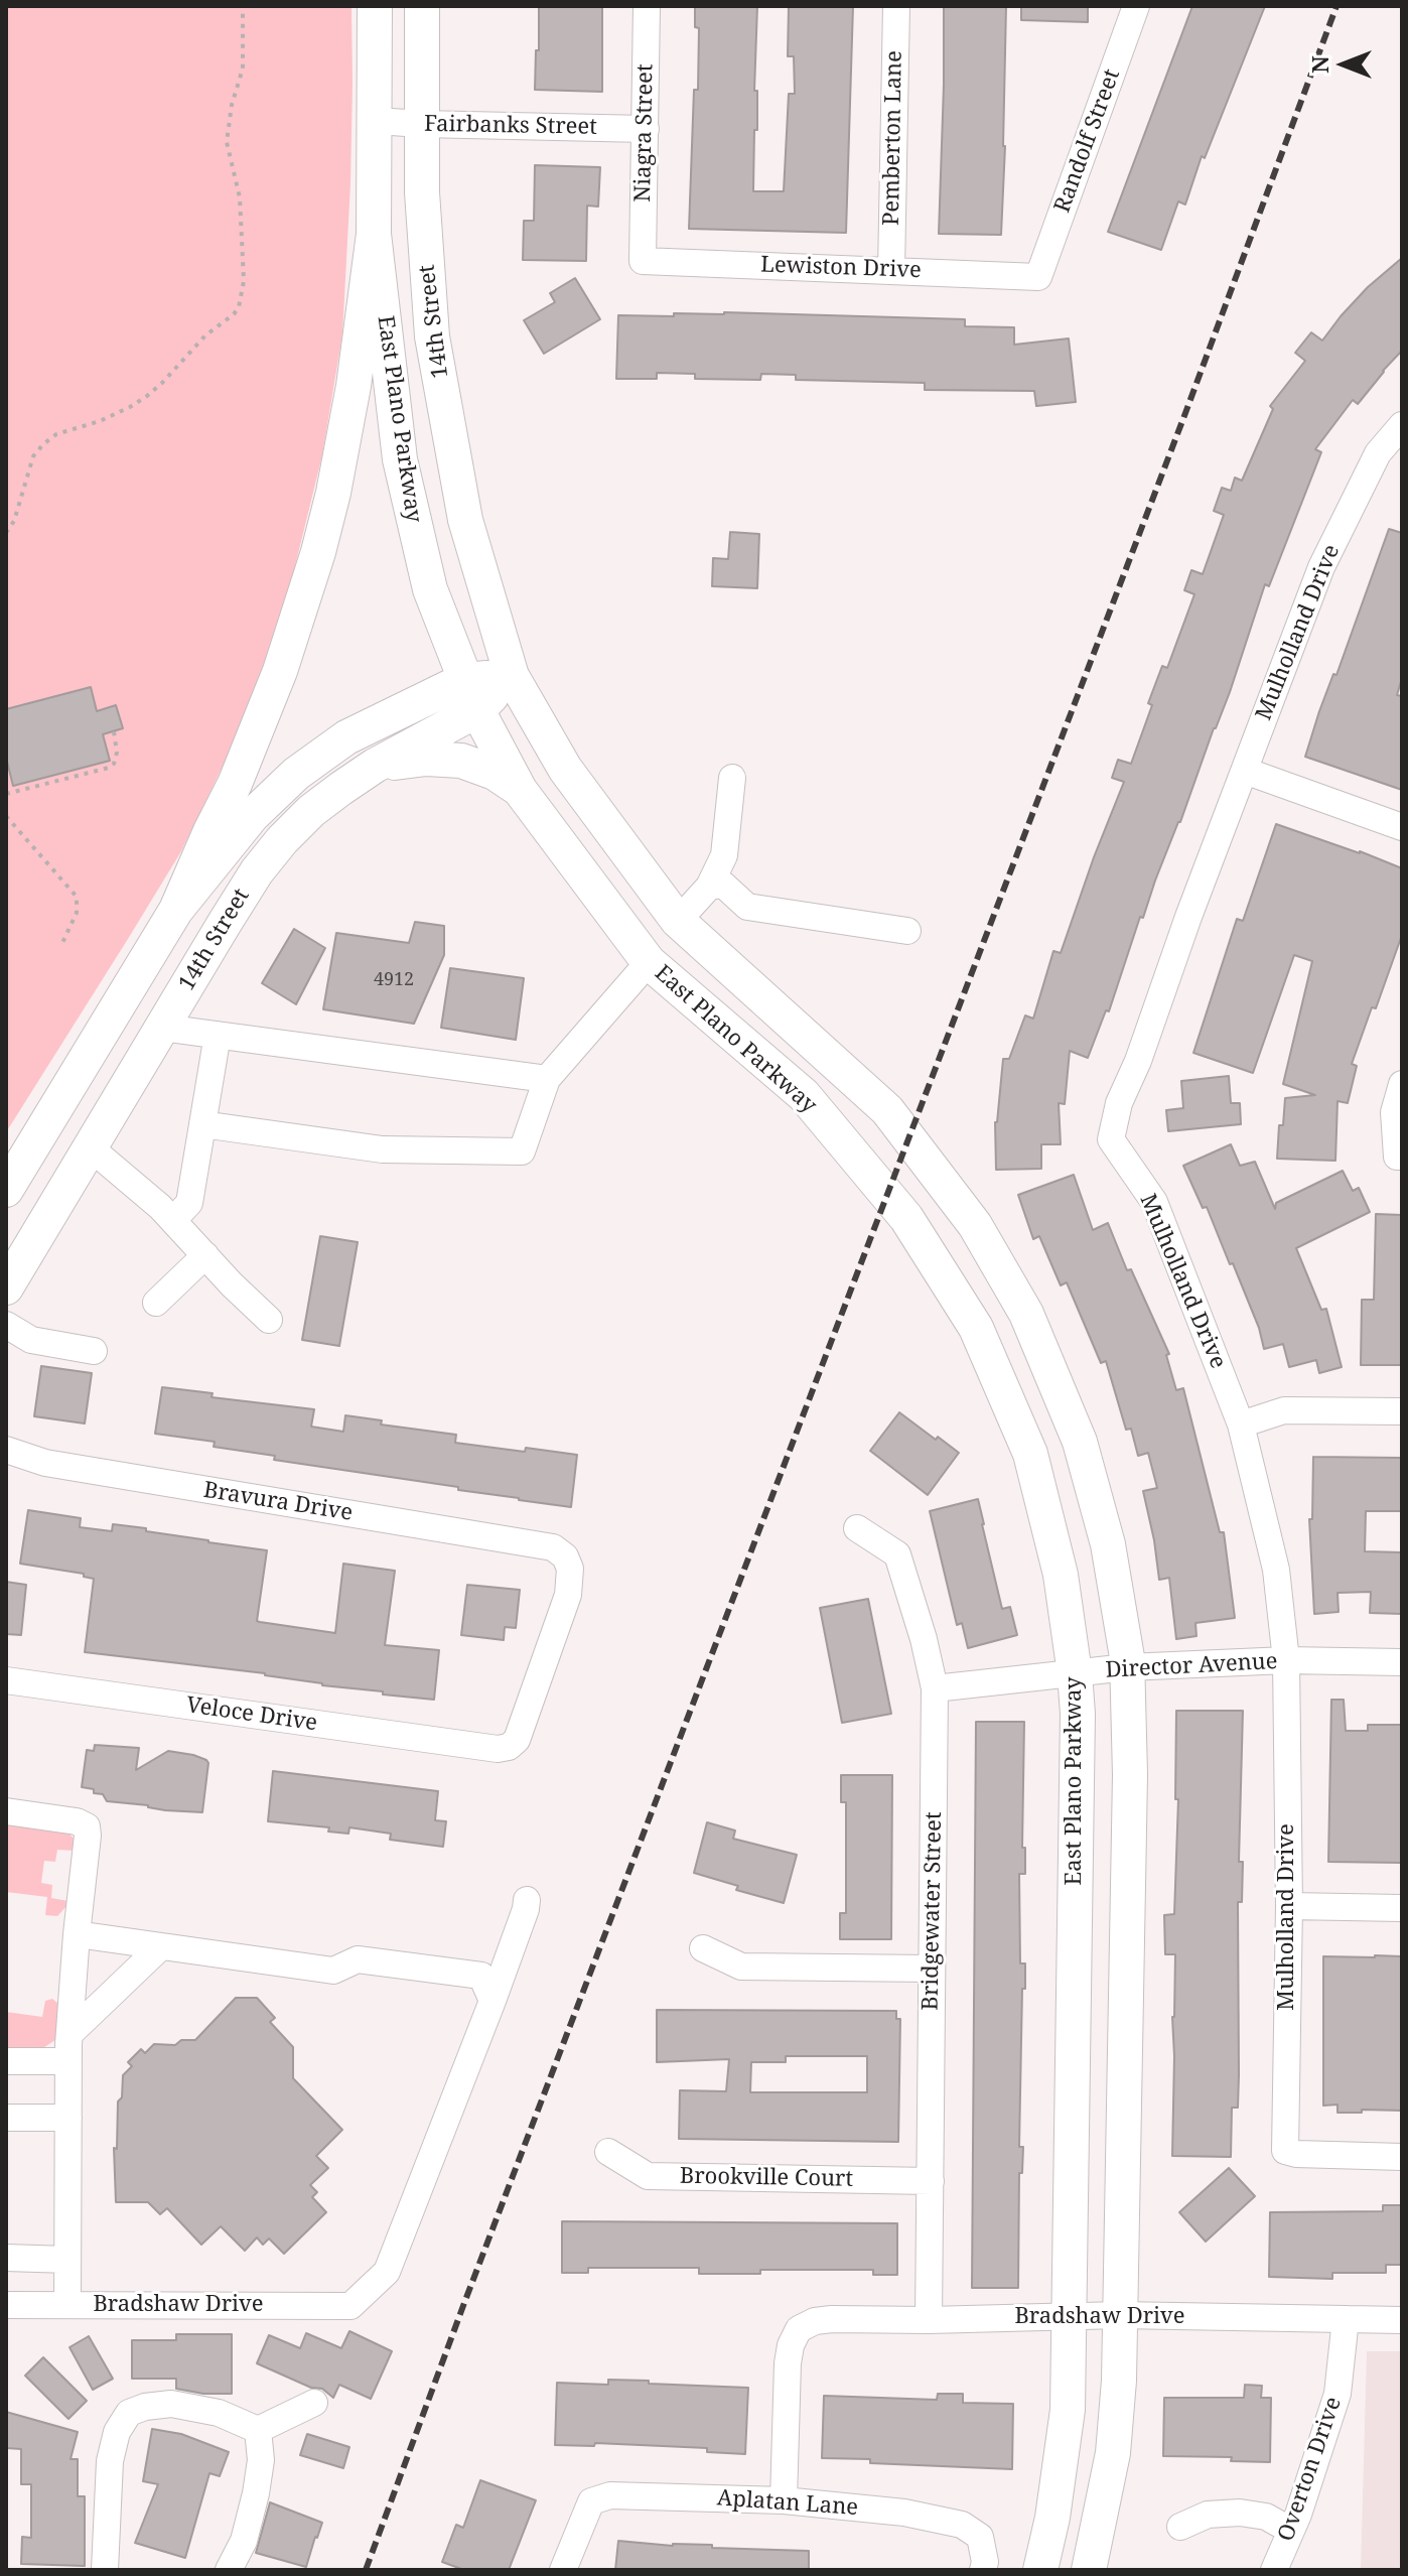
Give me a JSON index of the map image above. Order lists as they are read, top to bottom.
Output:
{
  "streets": {
    "main road": ["14th Street", "East Plano Parkway"],
    "street": [
      "Fairbanks Street",
      "Niagra Street",
      "Pemberton Lane",
      "Randolf Street",
      "Lewiston Drive",
      "Mulholland Drive",
      "Bravura Drive",
      "Director Avenue",
      "Veloce Drive",
      "Bridgewater Street",
      "Brookville Court",
      "Bradshaw Drive",
      "Overton Drive",
      "Aplatan Lane"
    ]
  },
  "crossings": [
    ["Fairbanks Street", "Niagra Street"],
    ["Fairbanks Street", "14th Street"],
    ["Niagra Street", "Lewiston Drive"],
    ["Pemberton Lane", "Lewiston Drive"],
    ["Randolf Street", "Lewiston Drive"],
    ["14th Street", "East Plano Parkway"],
    ["East Plano Parkway", "Director Avenue"],
    ["East Plano Parkway", "Bradshaw Drive"],
    ["Mulholland Drive", "Director Avenue"],
    ["Bravura Drive", "Veloce Drive"],
    ["Director Avenue", "Bridgewater Street"],
    ["Bridgewater Street", "Brookville Court"],
    ["Bridgewater Street", "Bradshaw Drive"],
    ["Bradshaw Drive", "Overton Drive"],
    ["Bradshaw Drive", "Aplatan Lane"]
  ],
  "house_numbers": ["4912"],
  "north": "left"
}
